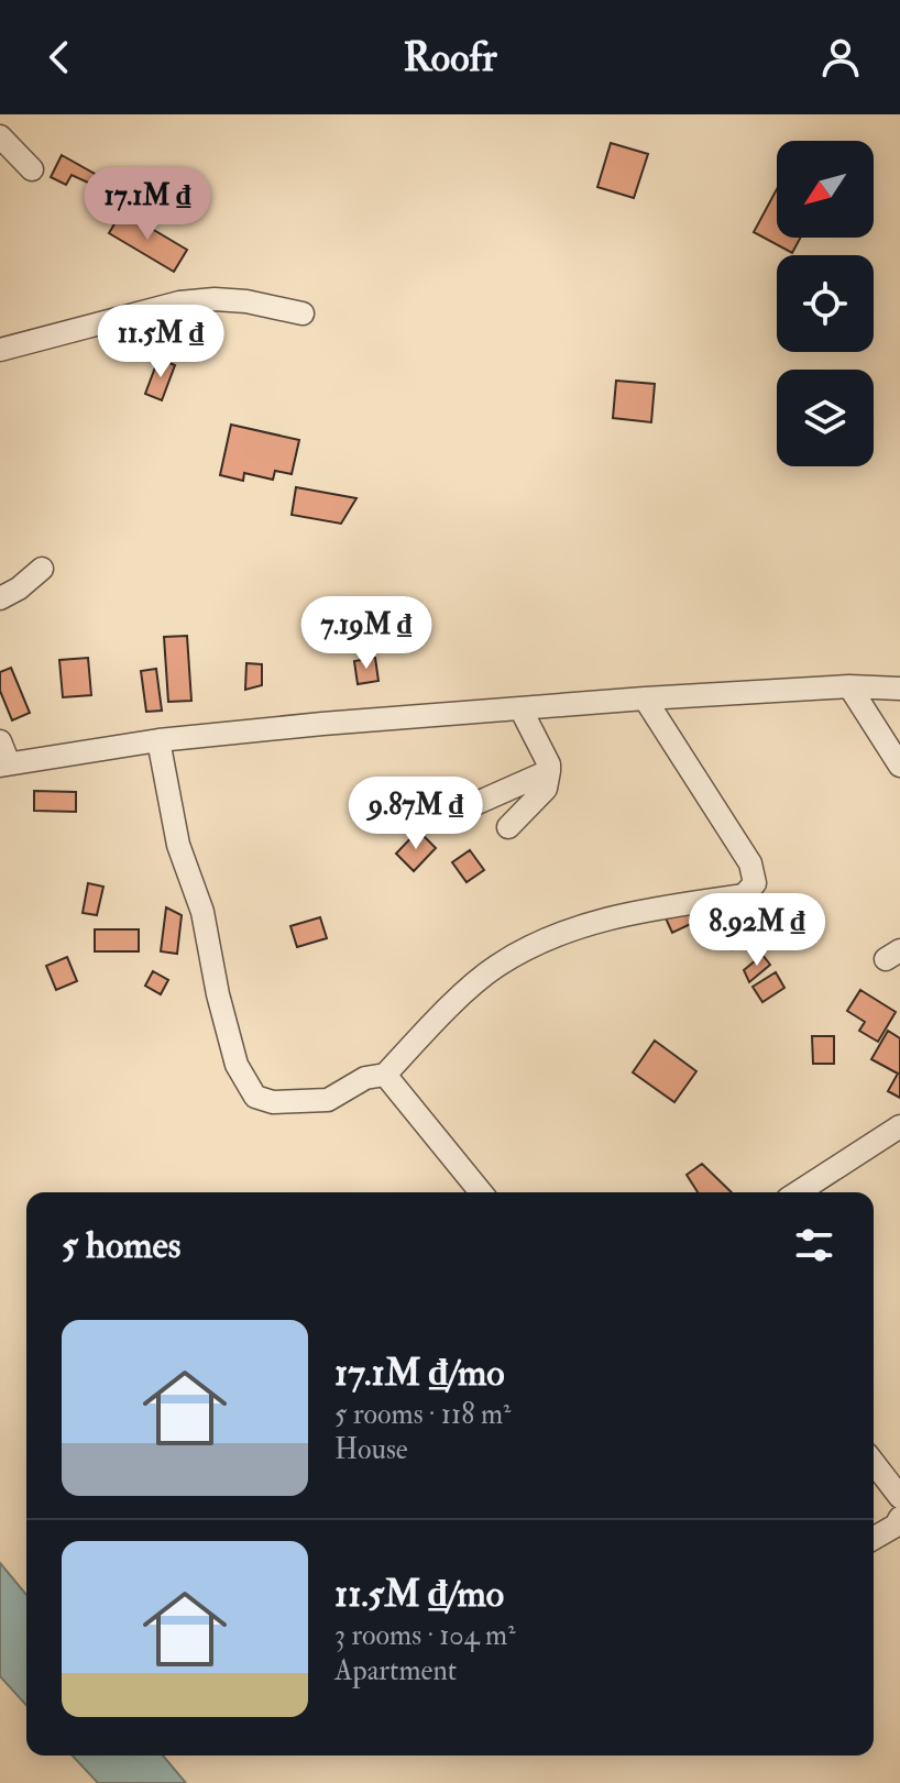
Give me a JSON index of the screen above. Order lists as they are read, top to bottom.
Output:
{
  "north": "bottom left",
  "page": {
    "header": "Roofr",
    "price": [
      "17.1M ₫",
      "11.5M ₫",
      "7.19M ₫",
      "9.87M ₫",
      "8.92M ₫"
    ],
    "heading": "5 homes",
    "list": [
      {
        "name": "17.1M ₫/mo",
        "note": "5 rooms · 118 m² · House"
      },
      {
        "name": "11.5M ₫/mo",
        "note": "3 rooms · 104 m² · Apartment"
      }
    ]
  }
}
